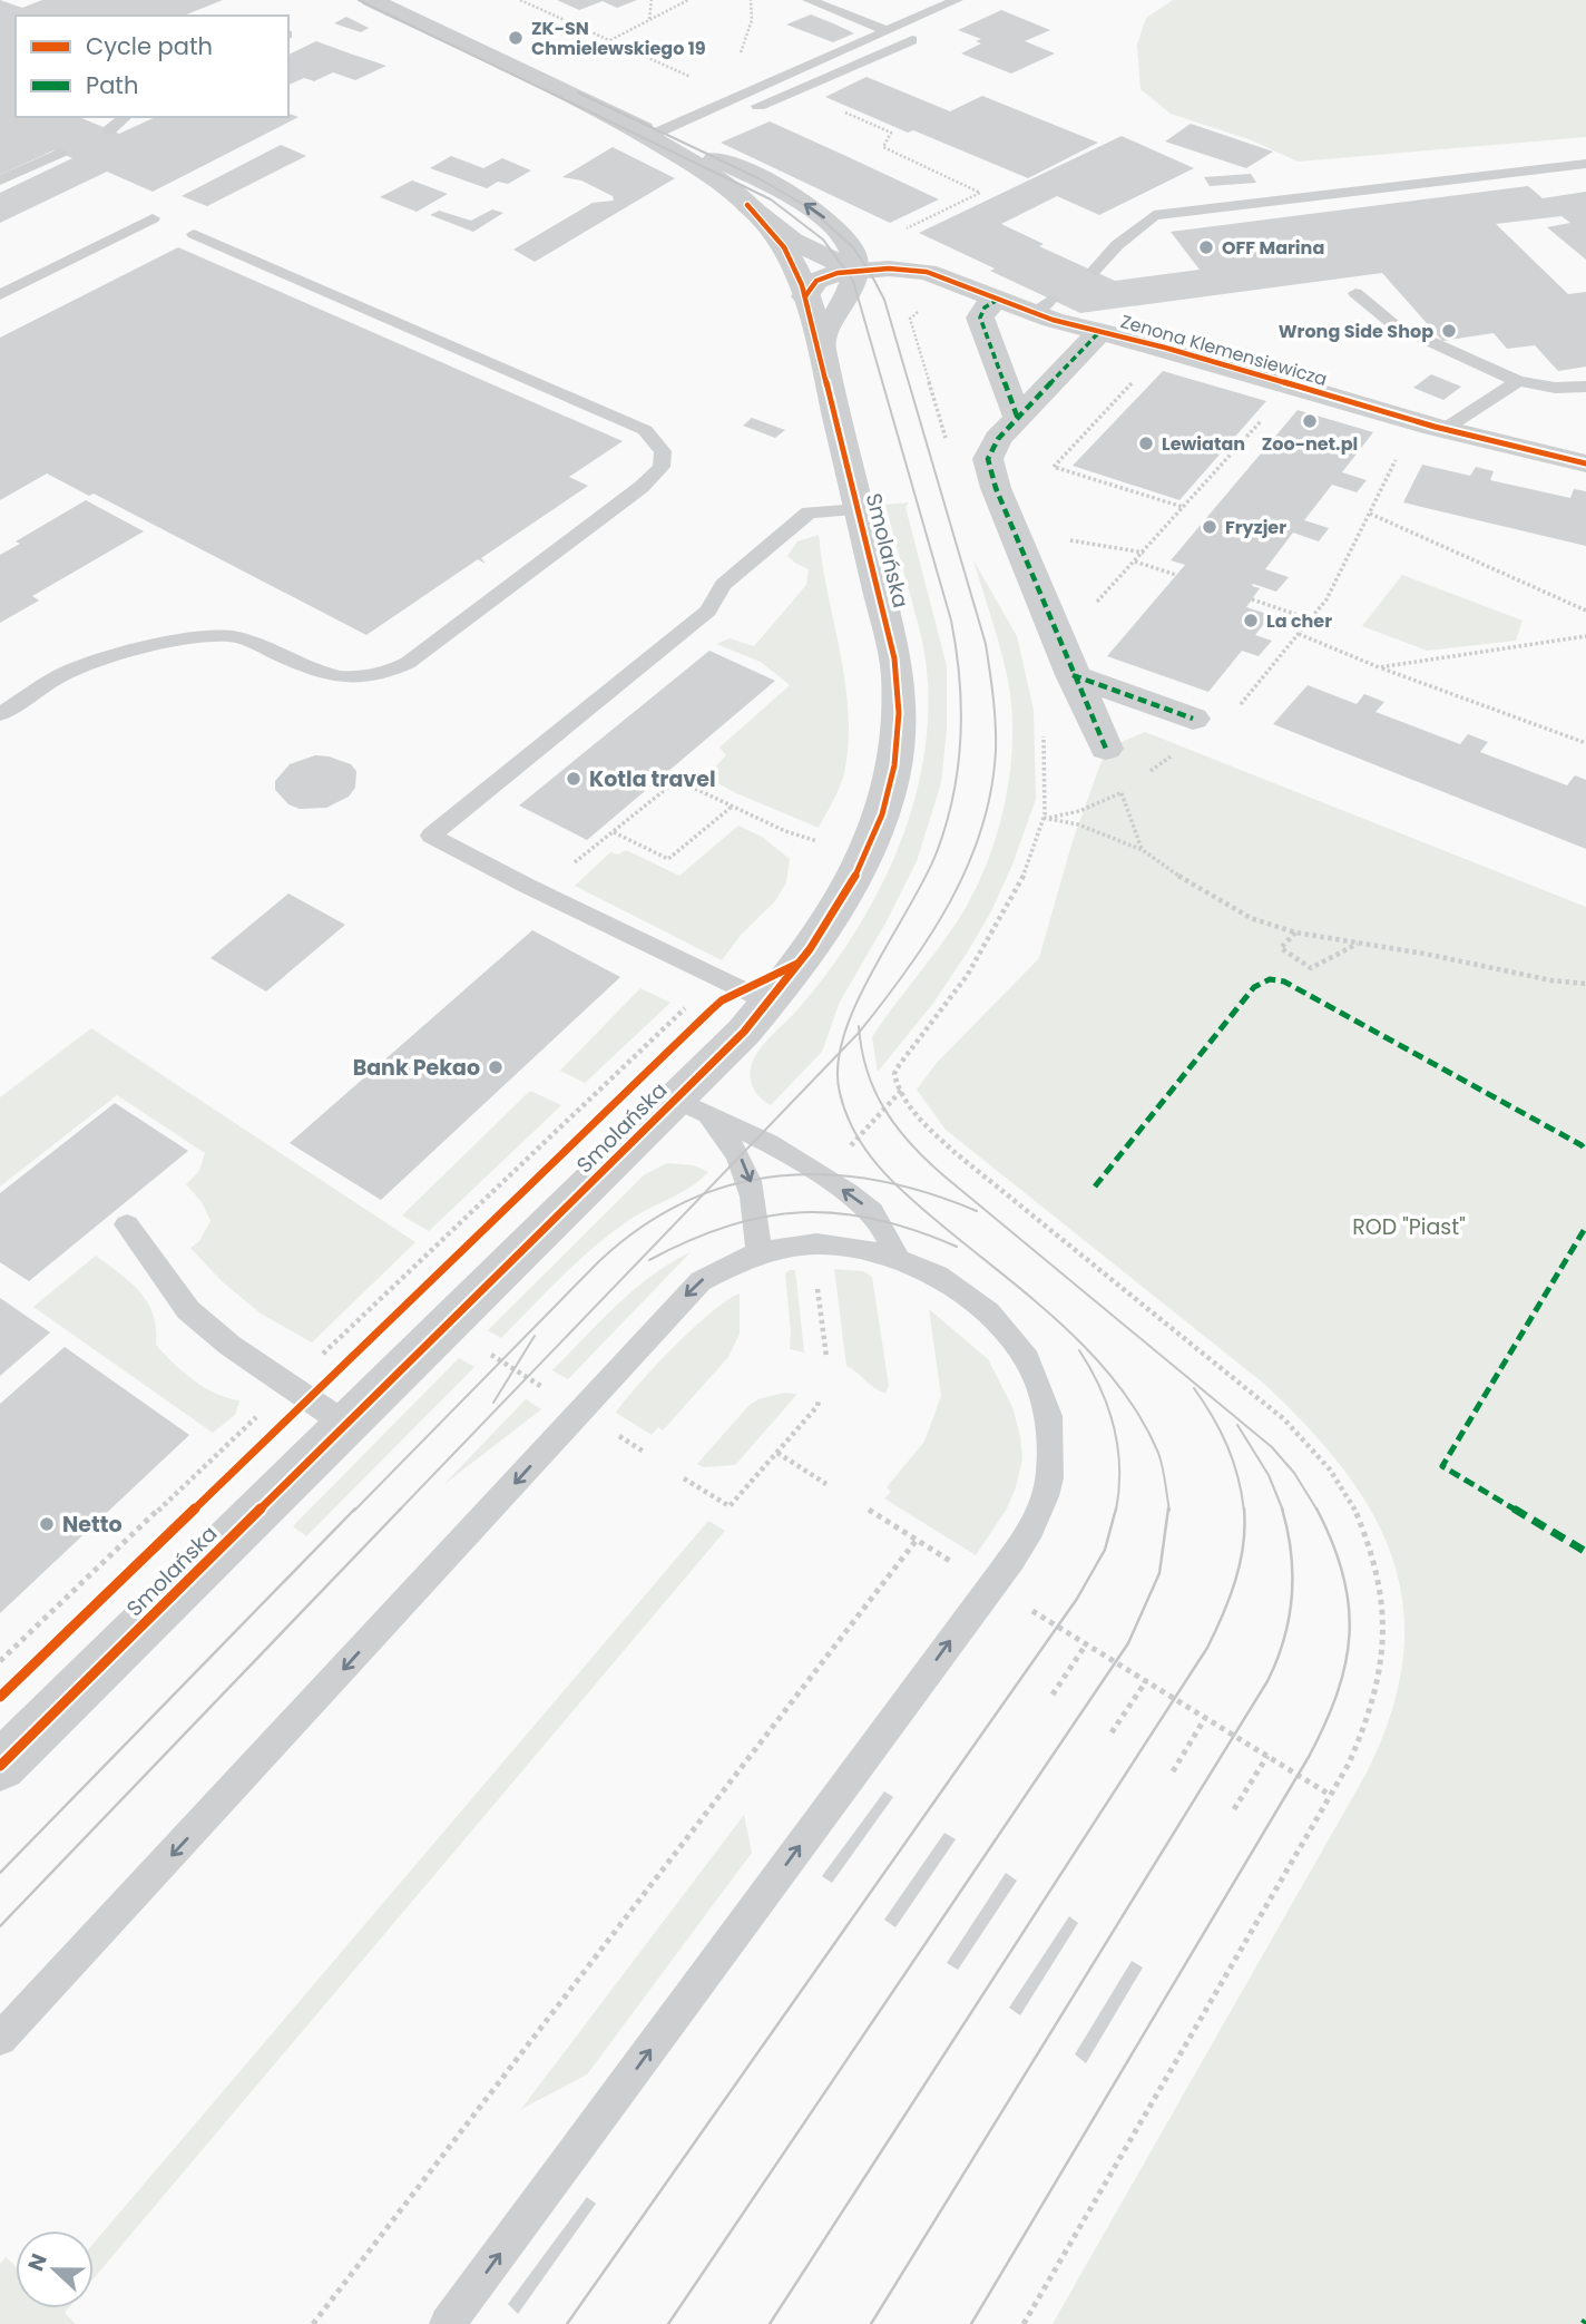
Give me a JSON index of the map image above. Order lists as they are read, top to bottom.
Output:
{
  "streets": {
    "street": ["Zenona Klemensiewicza", "Smolańska"]
  },
  "crossings": [
    ["Zenona Klemensiewicza", "Smolańska"]
  ],
  "parks": ["ROD \"Piast\""],
  "places": [
    "ZK-SN Chmielewskiego 19",
    "OFF Marina",
    "Wrong Side Shop",
    "Zoo-net.pl",
    "Lewiatan",
    "Fryzjer",
    "La cher",
    "Kotla travel",
    "Bank Pekao",
    "Netto"
  ],
  "legend": ["Cycle path", "Path"],
  "north": "left"
}
